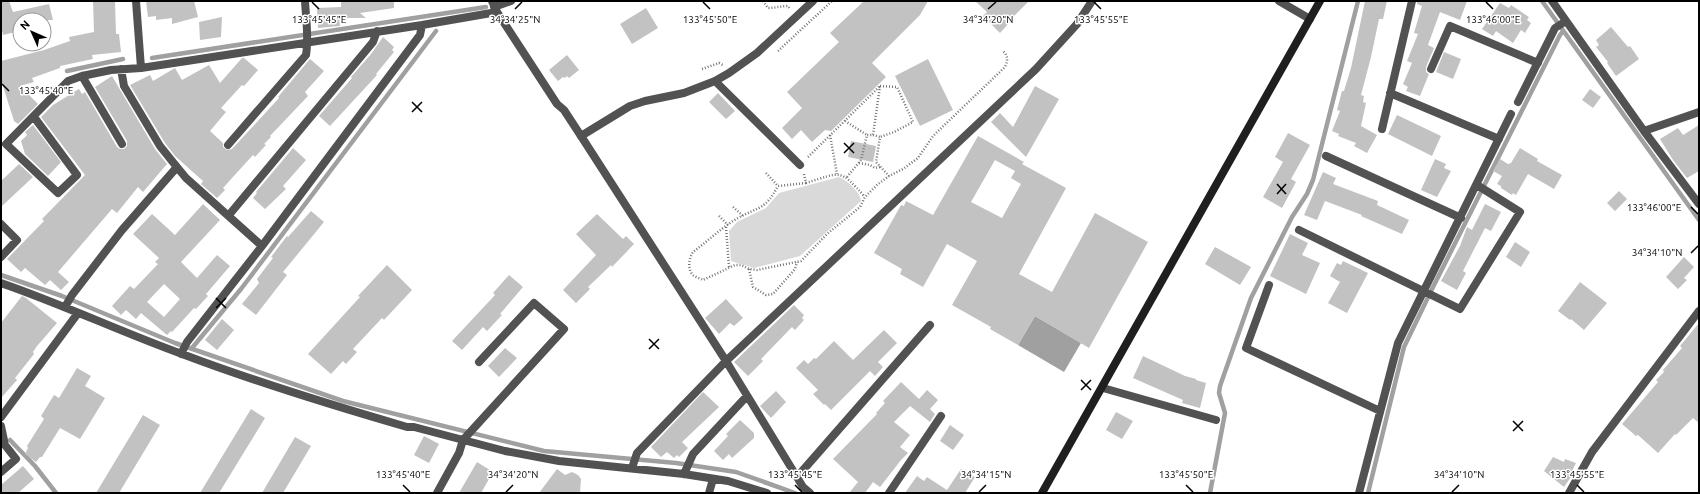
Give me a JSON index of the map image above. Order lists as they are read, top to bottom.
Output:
{
  "north": "top left",
  "coordinates": [
    "133°45'45\"E",
    "133°45'50\"E",
    "34°34'25\"N",
    "34°34'20\"N",
    "133°45'55\"E",
    "133°46'00\"E",
    "133°45'40\"E",
    "34°34'10\"N",
    "34°34'15\"N"
  ]
}
